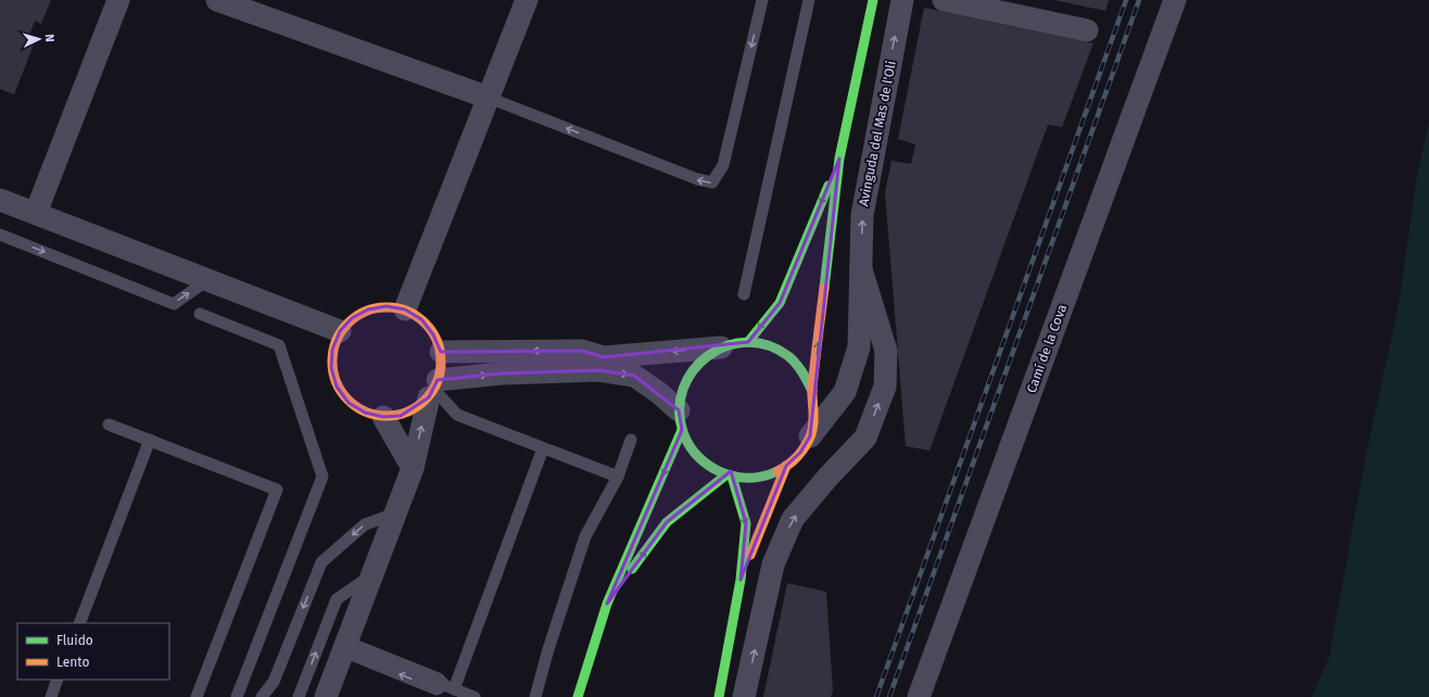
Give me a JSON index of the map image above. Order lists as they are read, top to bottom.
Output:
{
  "streets": {
    "street": ["Avinguda del Mas de l'Oli", "Camí de la Cova"]
  },
  "one_way": ["Avinguda del Mas de l'Oli"],
  "legend": ["Fluido", "Lento"],
  "north": "right"
}
